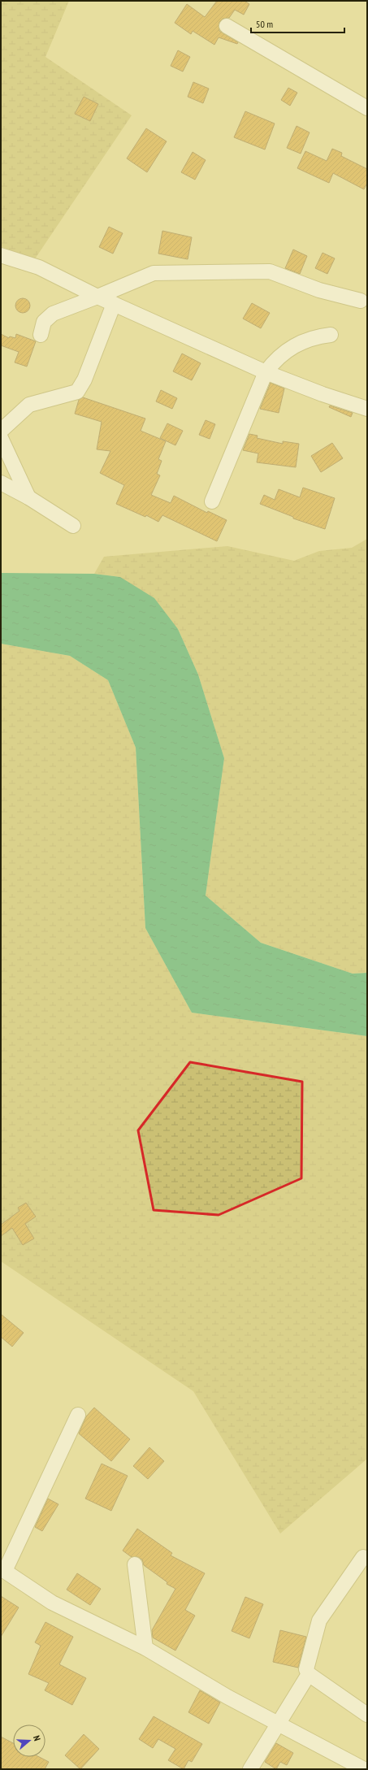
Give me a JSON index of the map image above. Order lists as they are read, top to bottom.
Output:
{
  "scale_bar": "50 m",
  "north": "right"
}
